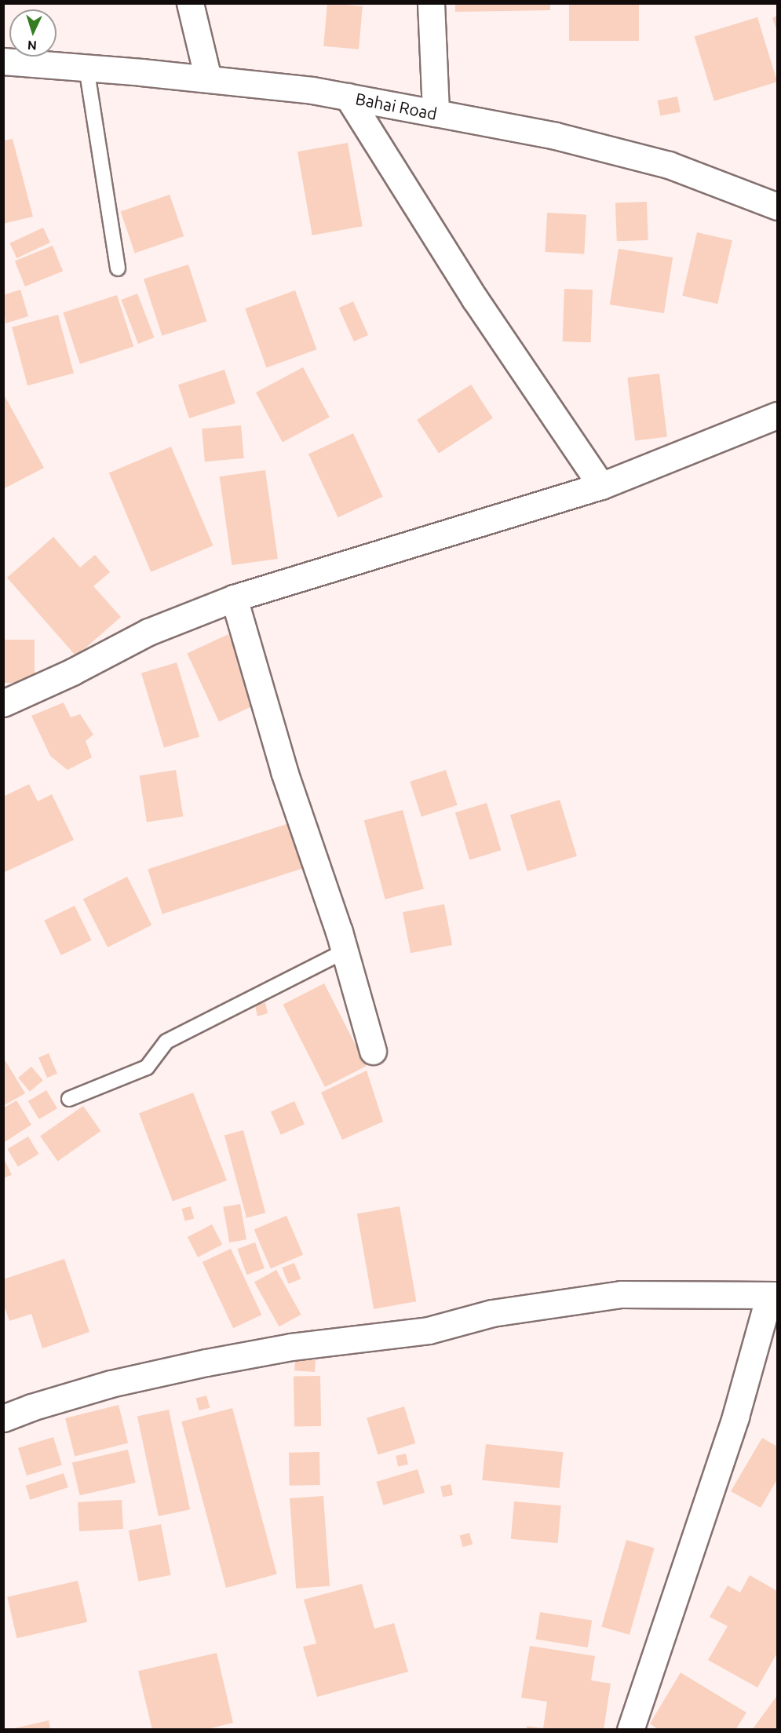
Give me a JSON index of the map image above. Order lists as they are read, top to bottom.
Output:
{
  "streets": {
    "street": ["Bahai Road"]
  },
  "north": "bottom"
}
